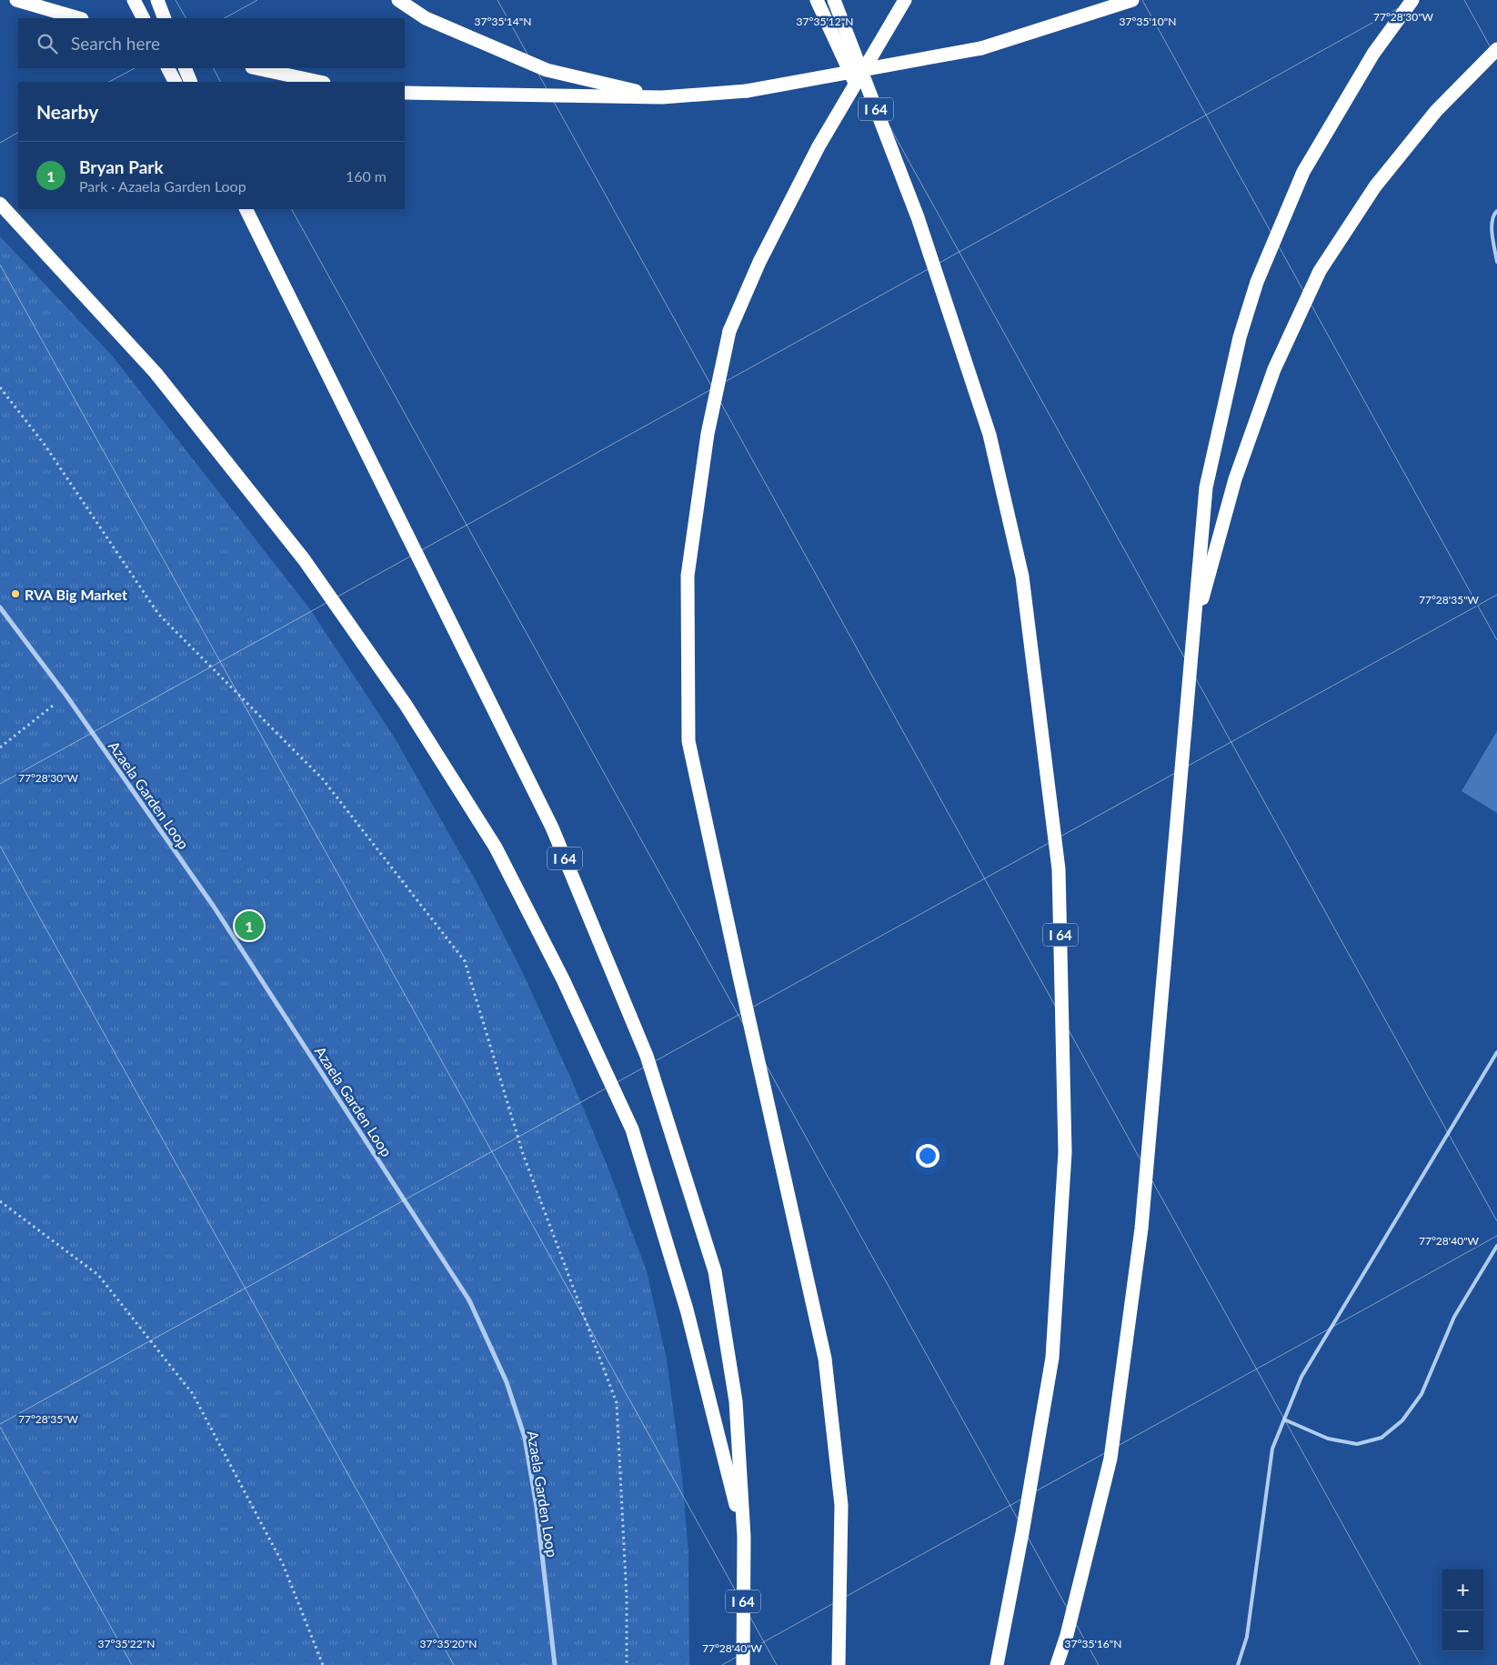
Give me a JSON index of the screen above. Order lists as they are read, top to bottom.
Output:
{
  "streets": {
    "highway": ["I 64"],
    "street": ["Azaela Garden Loop"]
  },
  "places": ["RVA Big Market"],
  "page": {
    "search": "Search here",
    "heading": "Nearby",
    "list": [
      {
        "mark": "1",
        "name": "Bryan Park",
        "note": "Park · Azaela Garden Loop",
        "value": "160 m"
      }
    ],
    "pins": "1",
    "map_buttons": ["+", "−"]
  },
  "coordinates": [
    "77°28'30\"W",
    "37°35'14\"N",
    "37°35'12\"N",
    "37°35'10\"N",
    "77°28'35\"W",
    "77°28'40\"W",
    "37°35'22\"N",
    "37°35'20\"N",
    "37°35'16\"N"
  ]
}
